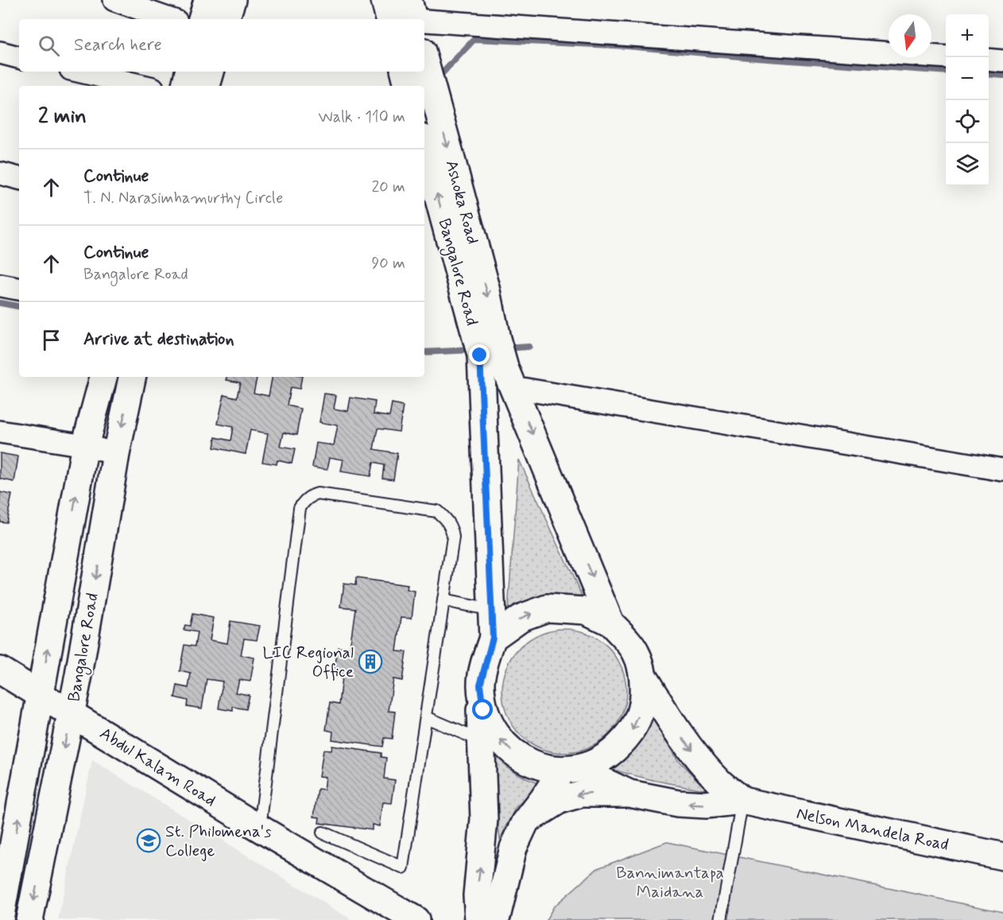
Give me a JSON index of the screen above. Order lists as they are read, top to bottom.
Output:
{
  "streets": {
    "main road": [
      "Ashoka Road",
      "Bangalore Road",
      "Abdul Kalam Road",
      "Nelson Mandela Road"
    ]
  },
  "crossings": [
    ["Ashoka Road", "Bangalore Road"],
    ["Bangalore Road", "Abdul Kalam Road"],
    ["Bangalore Road", "Nelson Mandela Road"]
  ],
  "one_way": ["Ashoka Road"],
  "parks": ["Bannimantapa Maidana"],
  "places": {
    "building": ["LIC Regional Office"],
    "school or university": ["St. Philomena's College"]
  },
  "north": "bottom",
  "page": {
    "map_buttons": ["+", "−"],
    "search": "Search here",
    "heading": ["2 min", "Walk · 110 m"],
    "list": [
      ["Continue", "T. N. Narasimhamurthy Circle", "20 m"],
      ["Continue", "Bangalore Road", "90 m"],
      "Arrive at destination"
    ]
  }
}
